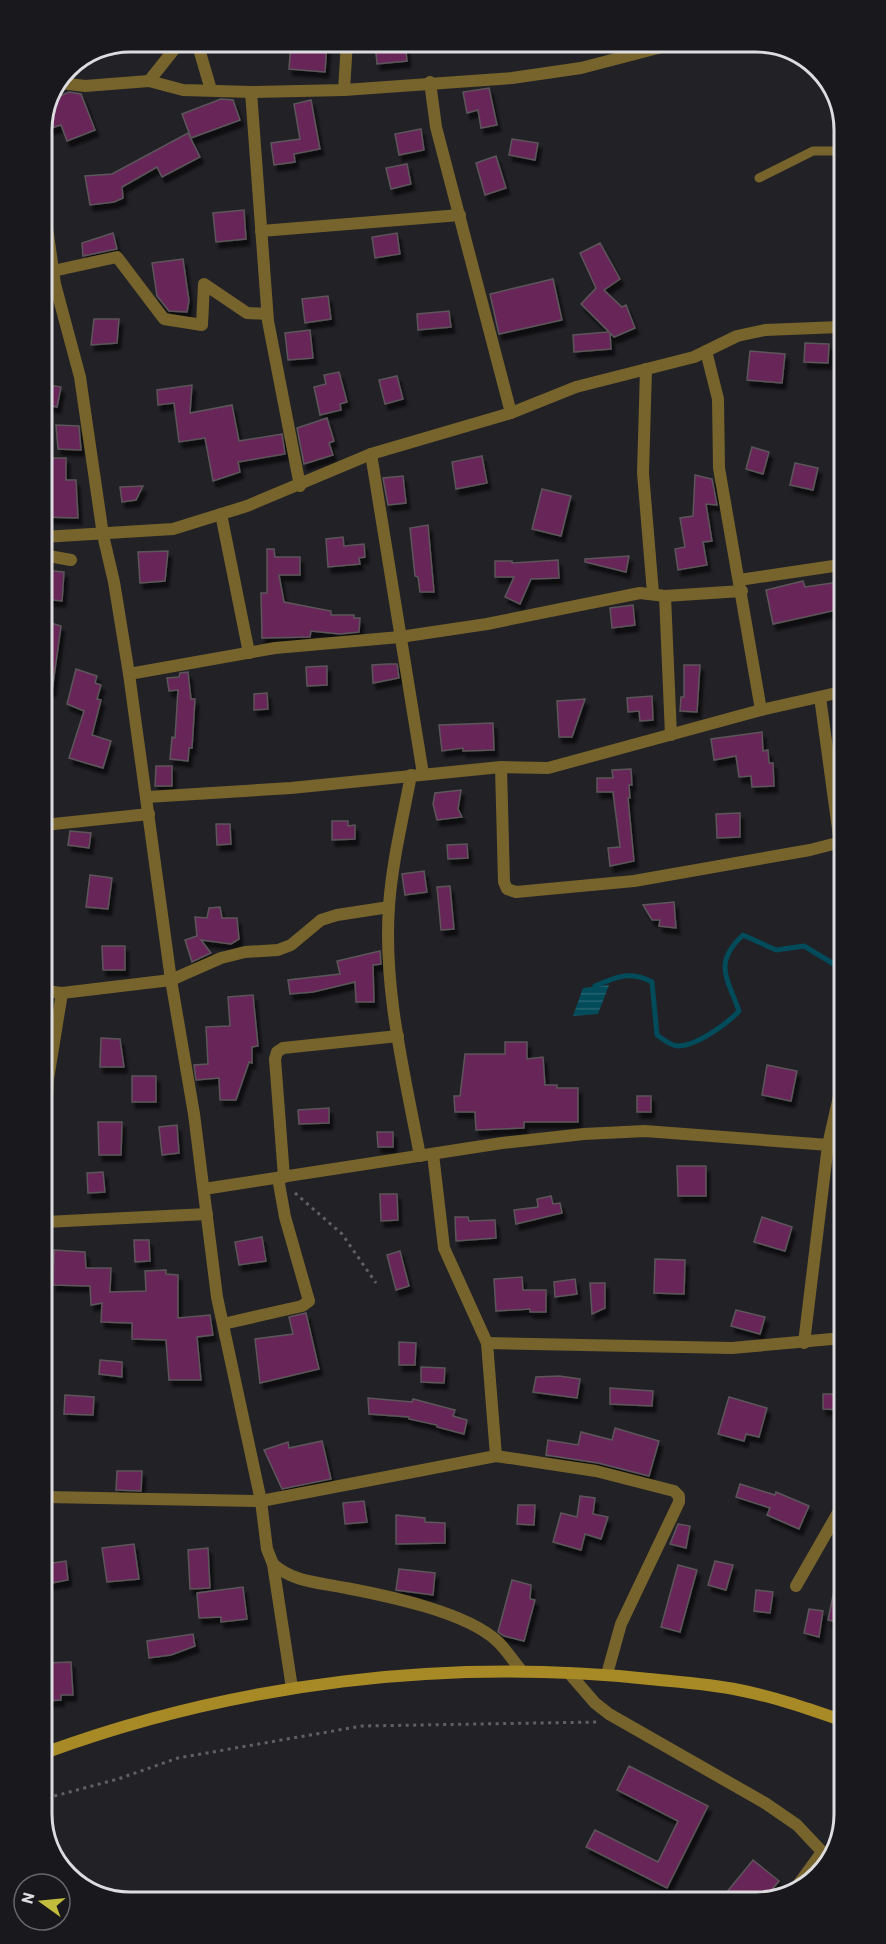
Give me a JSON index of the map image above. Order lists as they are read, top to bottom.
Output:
{
  "north": "left"
}
